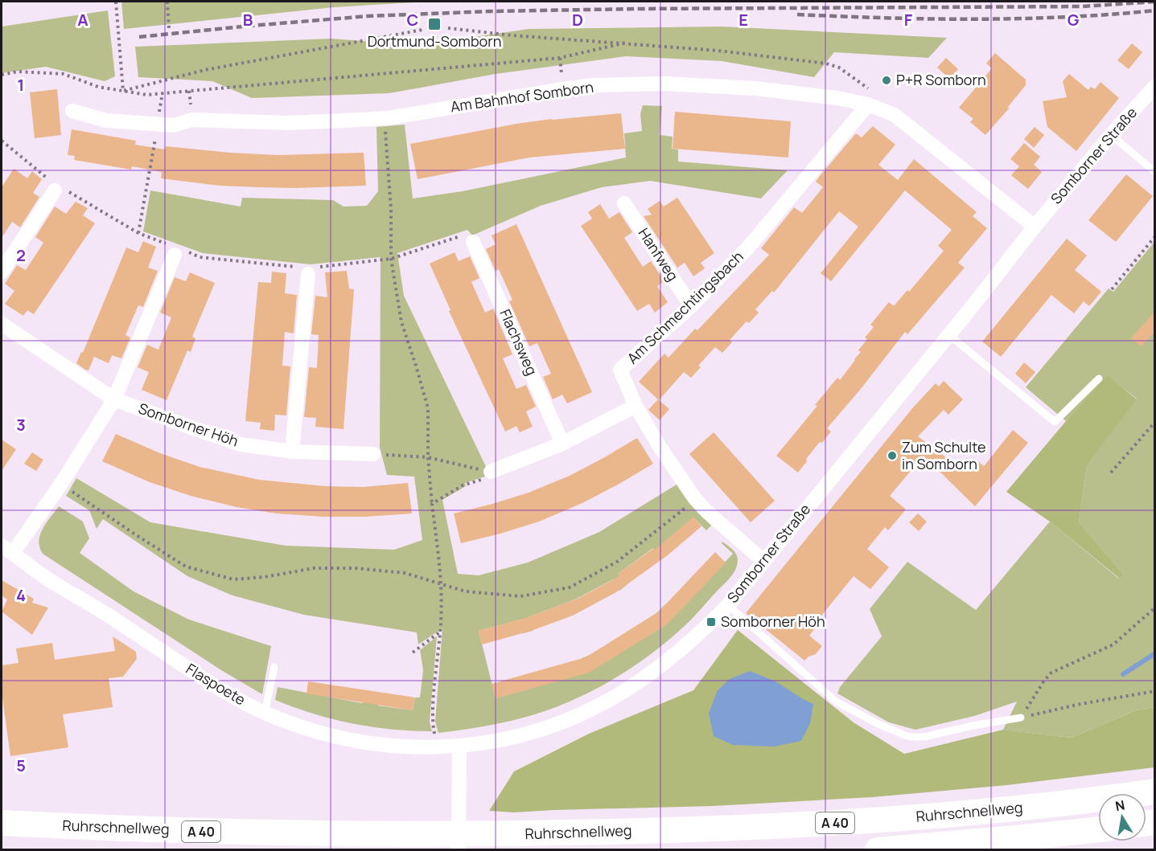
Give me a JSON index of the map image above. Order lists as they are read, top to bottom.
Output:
{
  "streets": {
    "highway": ["Ruhrschnellweg", "A 40"],
    "street": [
      "Am Bahnhof Somborn",
      "Somborner Straße",
      "Hanfweg",
      "Am Schmechtingsbach",
      "Flachsweg",
      "Somborner Höh",
      "Flaspoete"
    ]
  },
  "crossings": [
    ["Am Bahnhof Somborn", "Somborner Straße"],
    ["Am Bahnhof Somborn", "Am Schmechtingsbach"],
    ["Somborner Straße", "Am Schmechtingsbach"],
    ["Somborner Straße", "Flaspoete"],
    ["Hanfweg", "Am Schmechtingsbach"]
  ],
  "places": {
    "transit": ["Dortmund-Somborn", "Somborner Höh"],
    "other": ["P+R Somborn", "Zum Schulte in Somborn"]
  },
  "north": "top",
  "grid": {
    "columns": [
      "A",
      "B",
      "C",
      "D",
      "E",
      "F",
      "G"
    ],
    "rows": [
      "1",
      "2",
      "3",
      "4",
      "5"
    ]
  }
}
